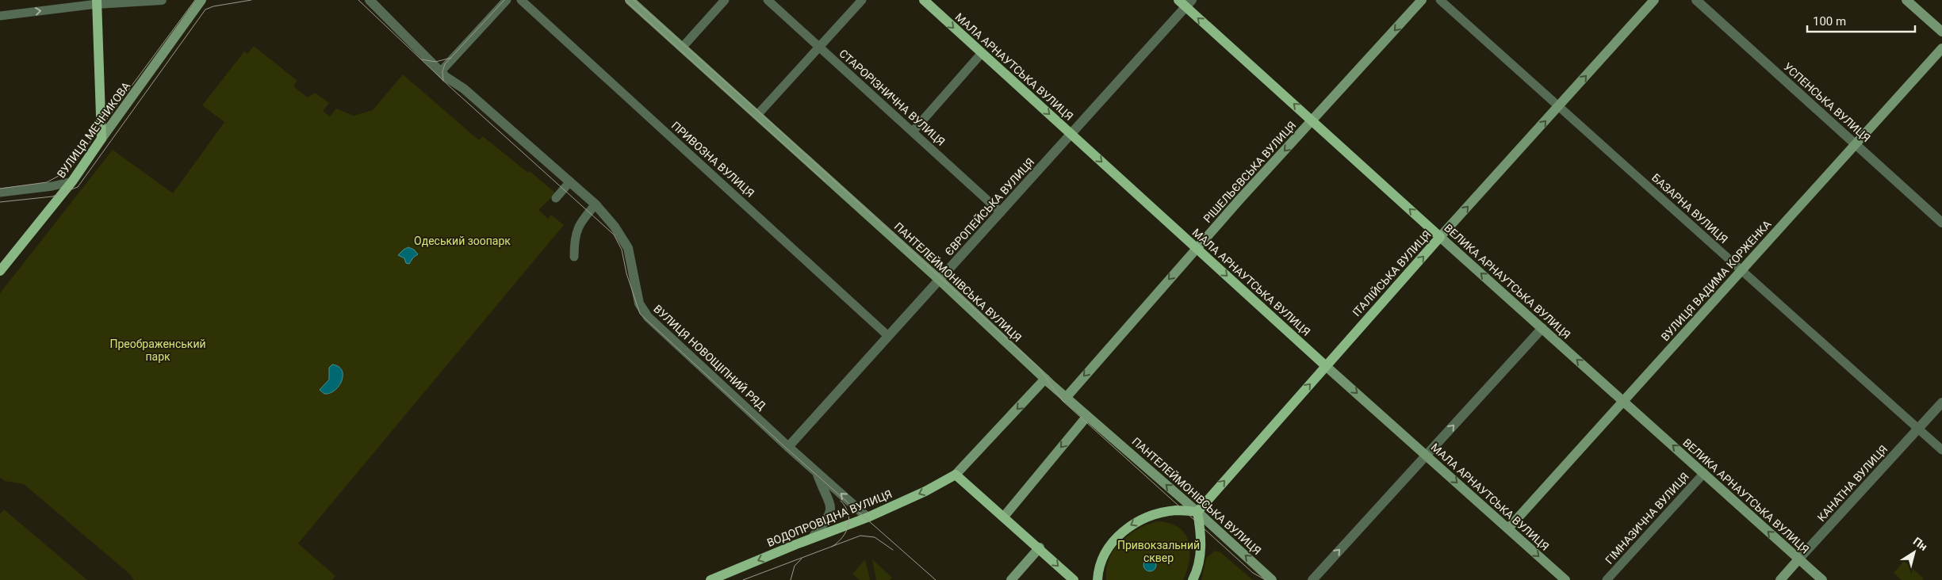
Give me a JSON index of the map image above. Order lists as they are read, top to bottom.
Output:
{
  "streets": {
    "main road": [
      "МАЛА АРНАУТСЬКА ВУЛИЦЯ",
      "ВУЛИЦЯ МЕЧНИКОВА",
      "РІШЕЛЬЄВСЬКА ВУЛИЦЯ",
      "ІТАЛІЙСЬКА ВУЛИЦЯ",
      "ВУЛИЦЯ ВАДИМА КОРЖЕНКА",
      "ВЕЛИКА АРНАУТСЬКА ВУЛИЦЯ",
      "ПАНТЕЛЕЙМОНІВСЬКА ВУЛИЦЯ",
      "КАНАТНА ВУЛИЦЯ",
      "ВОДОПРОВІДНА ВУЛИЦЯ"
    ],
    "street": [
      "СТАРОРІЗНИЧНА ВУЛИЦЯ",
      "УСПЕНСЬКА ВУЛИЦЯ",
      "ПРИВОЗНА ВУЛИЦЯ",
      "ЄВРОПЕЙСЬКА ВУЛИЦЯ",
      "БАЗАРНА ВУЛИЦЯ",
      "ВУЛИЦЯ НОВОЩІПНИЙ РЯД",
      "ГІМНАЗИЧНА ВУЛИЦЯ"
    ]
  },
  "crossings": [
    ["МАЛА АРНАУТСЬКА ВУЛИЦЯ", "РІШЕЛЬЄВСЬКА ВУЛИЦЯ"],
    ["МАЛА АРНАУТСЬКА ВУЛИЦЯ", "ЄВРОПЕЙСЬКА ВУЛИЦЯ"],
    ["МАЛА АРНАУТСЬКА ВУЛИЦЯ", "ІТАЛІЙСЬКА ВУЛИЦЯ"],
    ["МАЛА АРНАУТСЬКА ВУЛИЦЯ", "ВУЛИЦЯ ВАДИМА КОРЖЕНКА"],
    ["СТАРОРІЗНИЧНА ВУЛИЦЯ", "ЄВРОПЕЙСЬКА ВУЛИЦЯ"],
    ["УСПЕНСЬКА ВУЛИЦЯ", "ВУЛИЦЯ ВАДИМА КОРЖЕНКА"],
    ["ПРИВОЗНА ВУЛИЦЯ", "ЄВРОПЕЙСЬКА ВУЛИЦЯ"],
    ["РІШЕЛЬЄВСЬКА ВУЛИЦЯ", "ВЕЛИКА АРНАУТСЬКА ВУЛИЦЯ"],
    ["РІШЕЛЬЄВСЬКА ВУЛИЦЯ", "ПАНТЕЛЕЙМОНІВСЬКА ВУЛИЦЯ"],
    ["ЄВРОПЕЙСЬКА ВУЛИЦЯ", "ВЕЛИКА АРНАУТСЬКА ВУЛИЦЯ"],
    ["ЄВРОПЕЙСЬКА ВУЛИЦЯ", "ПАНТЕЛЕЙМОНІВСЬКА ВУЛИЦЯ"],
    ["ЄВРОПЕЙСЬКА ВУЛИЦЯ", "ВУЛИЦЯ НОВОЩІПНИЙ РЯД"],
    ["БАЗАРНА ВУЛИЦЯ", "ІТАЛІЙСЬКА ВУЛИЦЯ"],
    ["БАЗАРНА ВУЛИЦЯ", "ВУЛИЦЯ ВАДИМА КОРЖЕНКА"],
    ["БАЗАРНА ВУЛИЦЯ", "КАНАТНА ВУЛИЦЯ"],
    ["ІТАЛІЙСЬКА ВУЛИЦЯ", "ВЕЛИКА АРНАУТСЬКА ВУЛИЦЯ"],
    ["ІТАЛІЙСЬКА ВУЛИЦЯ", "ПАНТЕЛЕЙМОНІВСЬКА ВУЛИЦЯ"],
    ["ВУЛИЦЯ ВАДИМА КОРЖЕНКА", "ВЕЛИКА АРНАУТСЬКА ВУЛИЦЯ"],
    ["ВЕЛИКА АРНАУТСЬКА ВУЛИЦЯ", "КАНАТНА ВУЛИЦЯ"],
    ["ВЕЛИКА АРНАУТСЬКА ВУЛИЦЯ", "ГІМНАЗИЧНА ВУЛИЦЯ"],
    ["ВУЛИЦЯ НОВОЩІПНИЙ РЯД", "ВОДОПРОВІДНА ВУЛИЦЯ"]
  ],
  "one_way": [
    "МАЛА АРНАУТСЬКА ВУЛИЦЯ",
    "РІШЕЛЬЄВСЬКА ВУЛИЦЯ",
    "ІТАЛІЙСЬКА ВУЛИЦЯ",
    "ВЕЛИКА АРНАУТСЬКА ВУЛИЦЯ",
    "ВОДОПРОВІДНА ВУЛИЦЯ"
  ],
  "parks": ["Одеський зоопарк", "Преображенський парк", "Привокзальний сквер"],
  "scale_bar": "100 m",
  "north": "top right"
}
